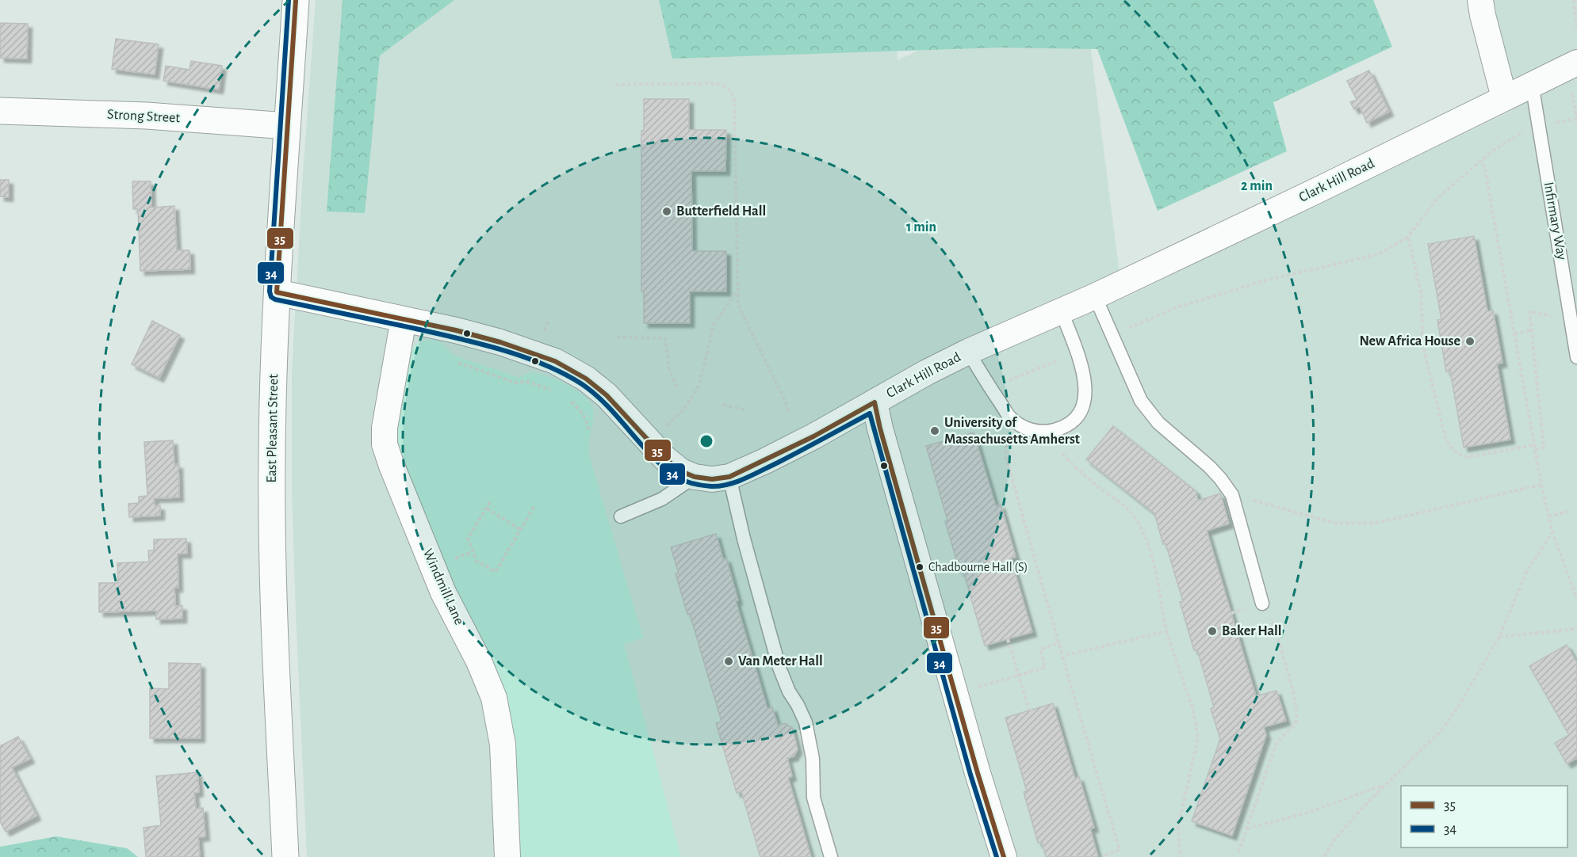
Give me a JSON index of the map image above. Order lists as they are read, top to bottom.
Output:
{
  "streets": {
    "main road": ["Strong Street", "East Pleasant Street"],
    "street": ["Clark Hill Road", "Windmill Lane"],
    "lane": ["Infirmary Way"]
  },
  "crossings": [
    ["Strong Street", "East Pleasant Street"],
    ["Clark Hill Road", "Infirmary Way"],
    ["Clark Hill Road", "East Pleasant Street"],
    ["Clark Hill Road", "Windmill Lane"]
  ],
  "places": [
    "Butterfield Hall",
    "New Africa House",
    "University of Massachusetts Amherst",
    "Chadbourne Hall (S)",
    "Baker Hall",
    "Van Meter Hall"
  ],
  "lines": ["transit line 35", "transit line 34"],
  "legend": ["35", "34"],
  "rings": ["2 min", "1 min"]
}
